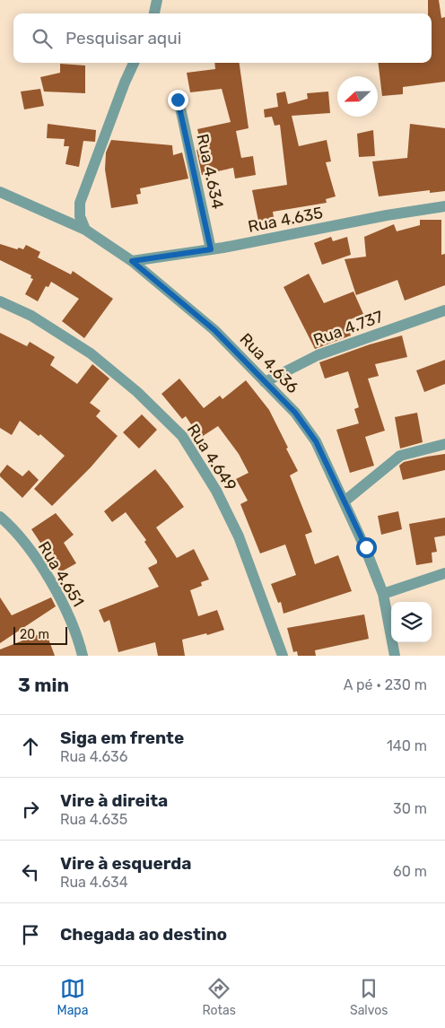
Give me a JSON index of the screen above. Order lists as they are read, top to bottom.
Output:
{
  "streets": {
    "street": [
      "Rua 4.634",
      "Rua 4.635",
      "Rua 4.737",
      "Rua 4.636",
      "Rua 4.649",
      "Rua 4.651"
    ]
  },
  "crossings": [
    ["Rua 4.634", "Rua 4.635"],
    ["Rua 4.635", "Rua 4.636"],
    ["Rua 4.737", "Rua 4.636"]
  ],
  "scale_bar": "20 m",
  "north": "left",
  "page": {
    "search": "Pesquisar aqui",
    "scale": "20 m",
    "heading": ["3 min", "A pé · 230 m"],
    "list": [
      ["Siga em frente", "Rua 4.636", "140 m"],
      ["Vire à direita", "Rua 4.635", "30 m"],
      ["Vire à esquerda", "Rua 4.634", "60 m"],
      "Chegada ao destino"
    ],
    "nav": ["Mapa", "Rotas", "Salvos"]
  }
}
